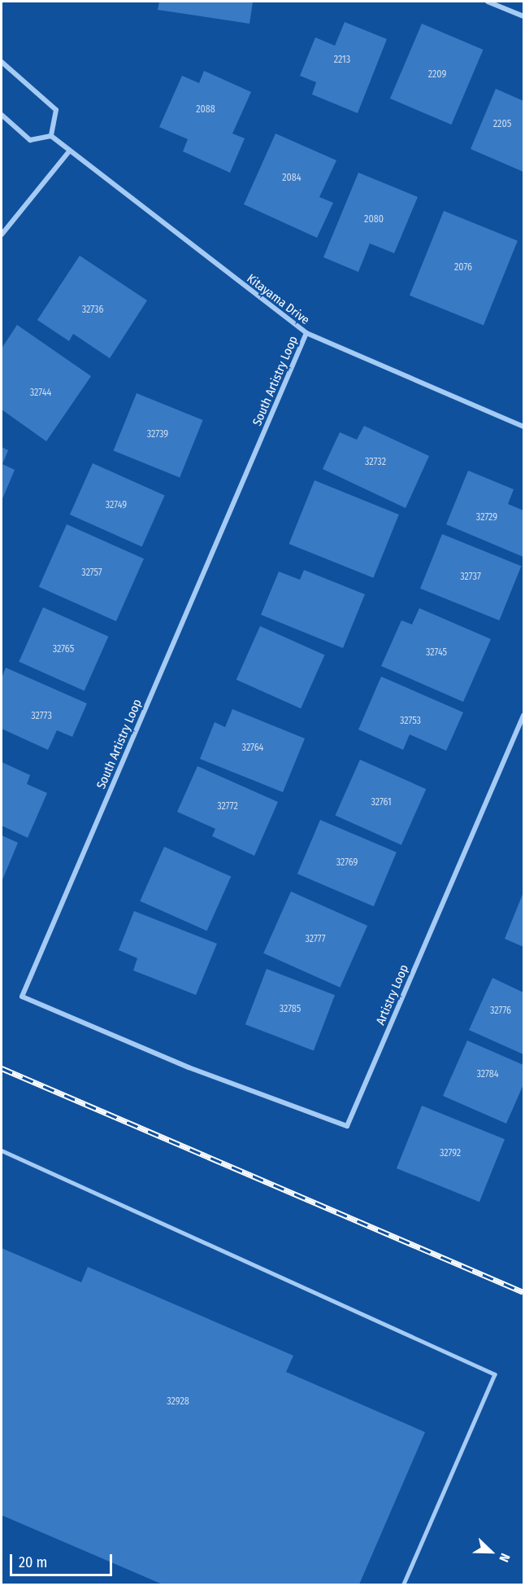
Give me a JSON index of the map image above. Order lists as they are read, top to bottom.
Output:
{
  "streets": {
    "street": ["Kitayama Drive", "South Artistry Loop", "Artistry Loop"]
  },
  "crossings": [
    ["Kitayama Drive", "South Artistry Loop"],
    ["South Artistry Loop", "Artistry Loop"]
  ],
  "house_numbers": [
    "2213",
    "2209",
    "2088",
    "2205",
    "2084",
    "2080",
    "2076",
    "32736",
    "32744",
    "32739",
    "32732",
    "32749",
    "32729",
    "32757",
    "32737",
    "32765",
    "32745",
    "32773",
    "32753",
    "32764",
    "32761",
    "32772",
    "32769",
    "32777",
    "32785",
    "32776",
    "32784",
    "32792",
    "32928"
  ],
  "scale_bar": "20 m",
  "north": "bottom right"
}
